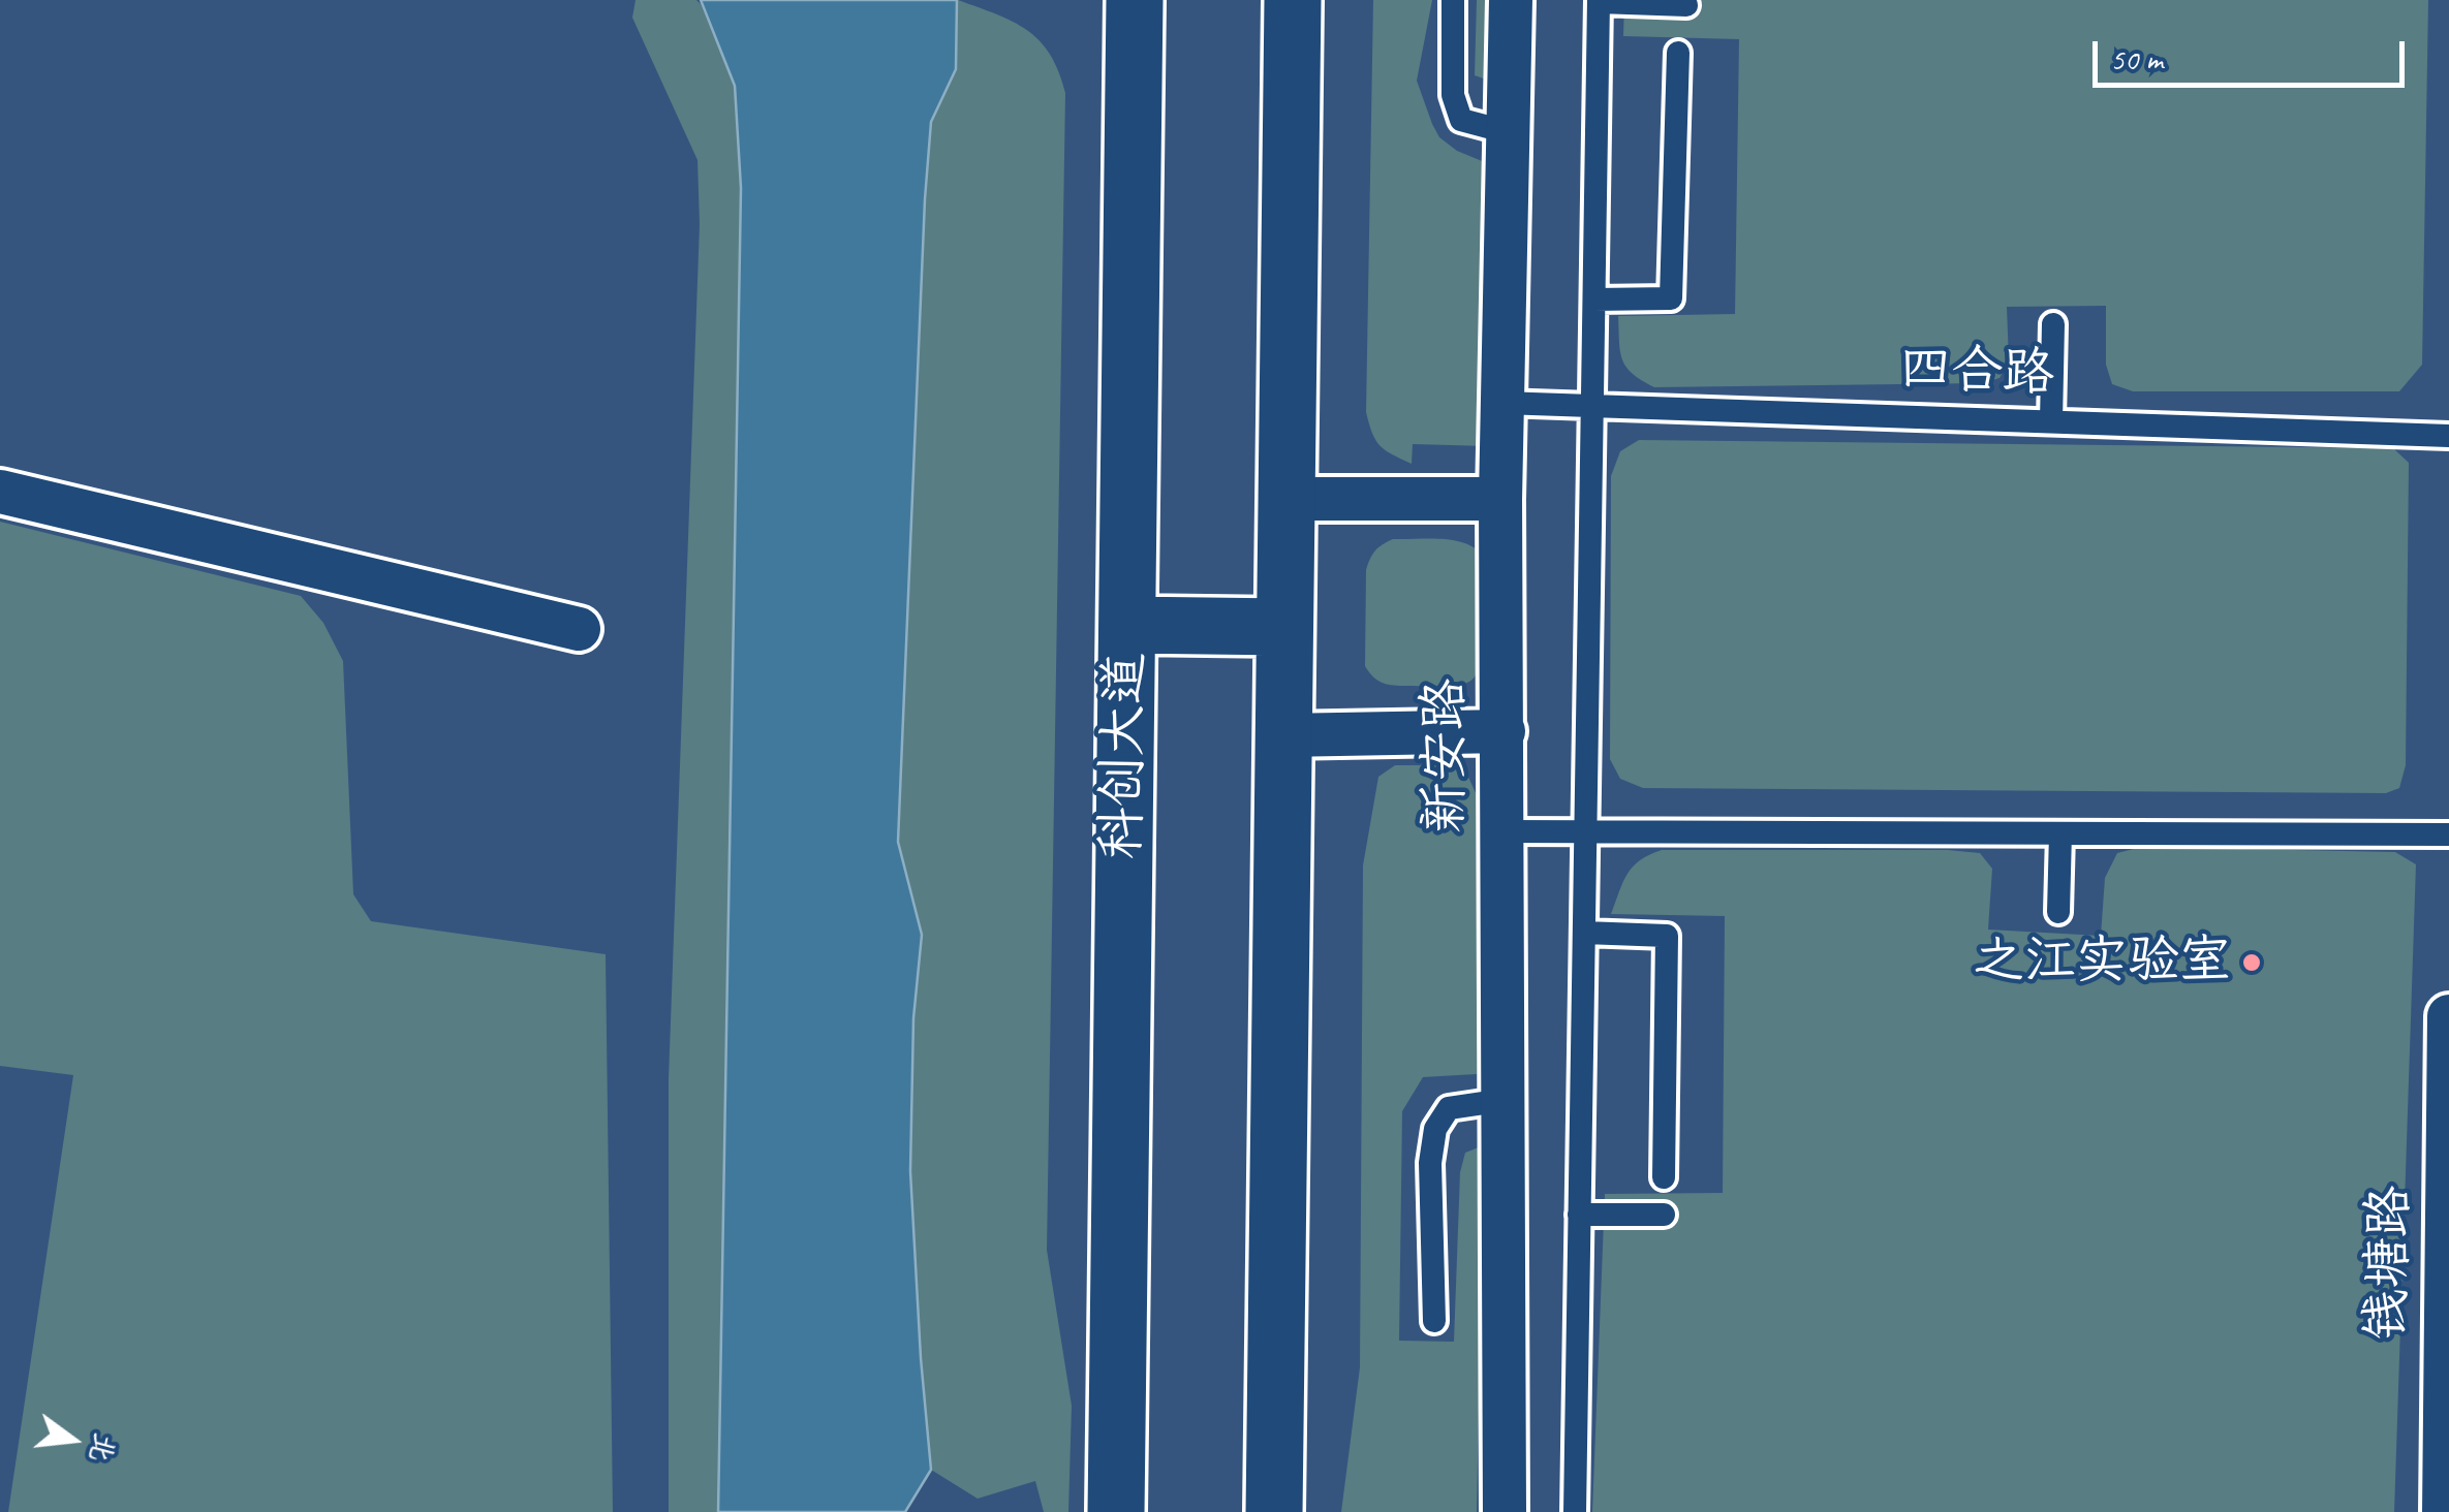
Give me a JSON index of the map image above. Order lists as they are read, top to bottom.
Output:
{
  "streets": {
    "main road": ["科创大道"],
    "street": ["新安路", "钱塘路"],
    "lane": ["四合路"]
  },
  "crossings": [
    ["四合路", "新安路"]
  ],
  "places": ["之江实验室"],
  "scale_bar": "50 m",
  "north": "right"
}
